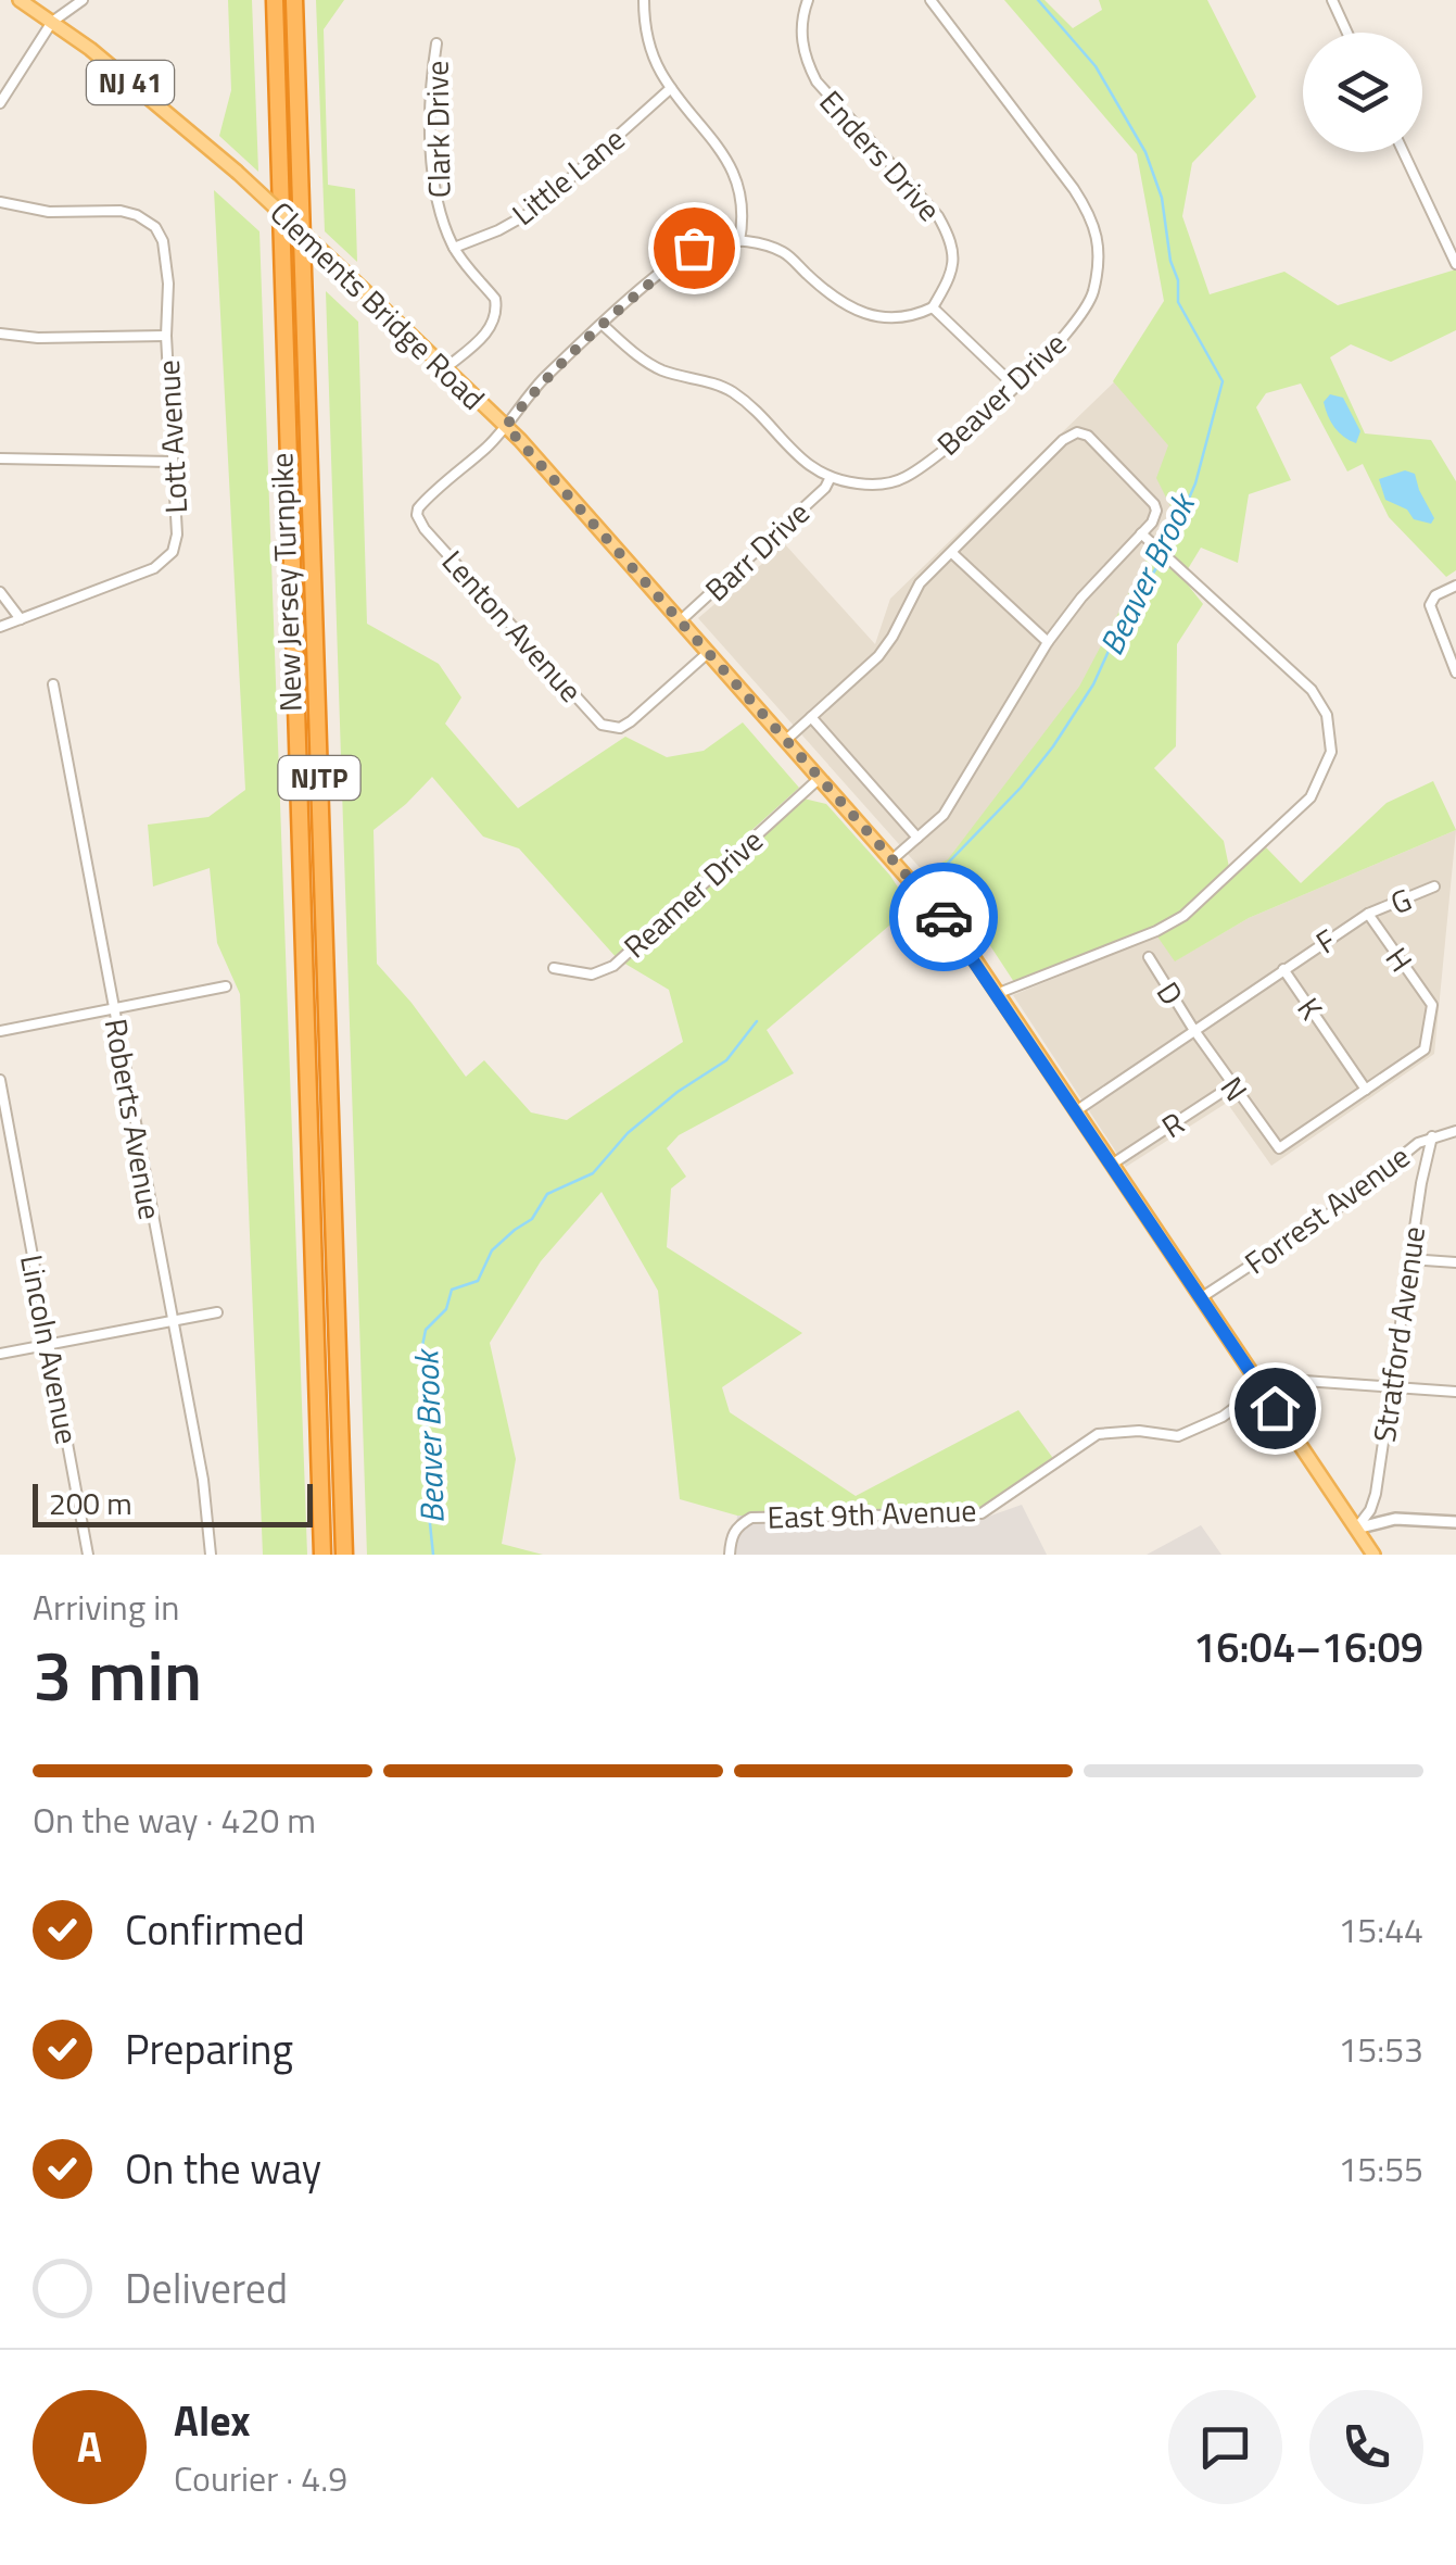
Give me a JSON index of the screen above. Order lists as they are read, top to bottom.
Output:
{
  "streets": {
    "highway": ["New Jersey Turnpike", "NJTP"],
    "main road": ["NJ 41", "Clements Bridge Road"],
    "street": [
      "Clark Drive",
      "Enders Drive",
      "Little Lane",
      "Beaver Drive",
      "Lott Avenue",
      "Barr Drive",
      "Lenton Avenue",
      "Reamer Drive",
      "G",
      "F",
      "H",
      "D",
      "K",
      "N",
      "Roberts Avenue",
      "R",
      "Forrest Avenue",
      "Stratford Avenue",
      "Lincoln Avenue",
      "East 9th Avenue"
    ]
  },
  "crossings": [
    ["NJ 41", "Clements Bridge Road"],
    ["NJ 41", "R"],
    ["NJ 41", "Forrest Avenue"],
    ["NJ 41", "Stratford Avenue"],
    ["NJ 41", "East 9th Avenue"],
    ["Clark Drive", "Little Lane"],
    ["Clark Drive", "Clements Bridge Road"],
    ["Clements Bridge Road", "Barr Drive"],
    ["Clements Bridge Road", "Lenton Avenue"],
    ["Clements Bridge Road", "Reamer Drive"],
    ["Beaver Drive", "Barr Drive"],
    ["G", "F"],
    ["G", "H"],
    ["F", "H"],
    ["F", "D"],
    ["F", "K"],
    ["F", "N"],
    ["H", "K"],
    ["H", "N"],
    ["D", "N"],
    ["K", "N"],
    ["N", "R"],
    ["Forrest Avenue", "Stratford Avenue"]
  ],
  "water": ["Beaver Brook"],
  "scale_bar": "200 m",
  "page": {
    "scale": "200 m",
    "heading": ["3 min", "Arriving in", "16:04–16:09"],
    "panel": ["Alex", "Courier · 4.9"],
    "bar": "On the way · 420 m",
    "list": [
      ["Confirmed", "15:44"],
      ["Preparing", "15:53"],
      ["On the way", "15:55"],
      "Delivered"
    ],
    "round": "A"
  }
}
